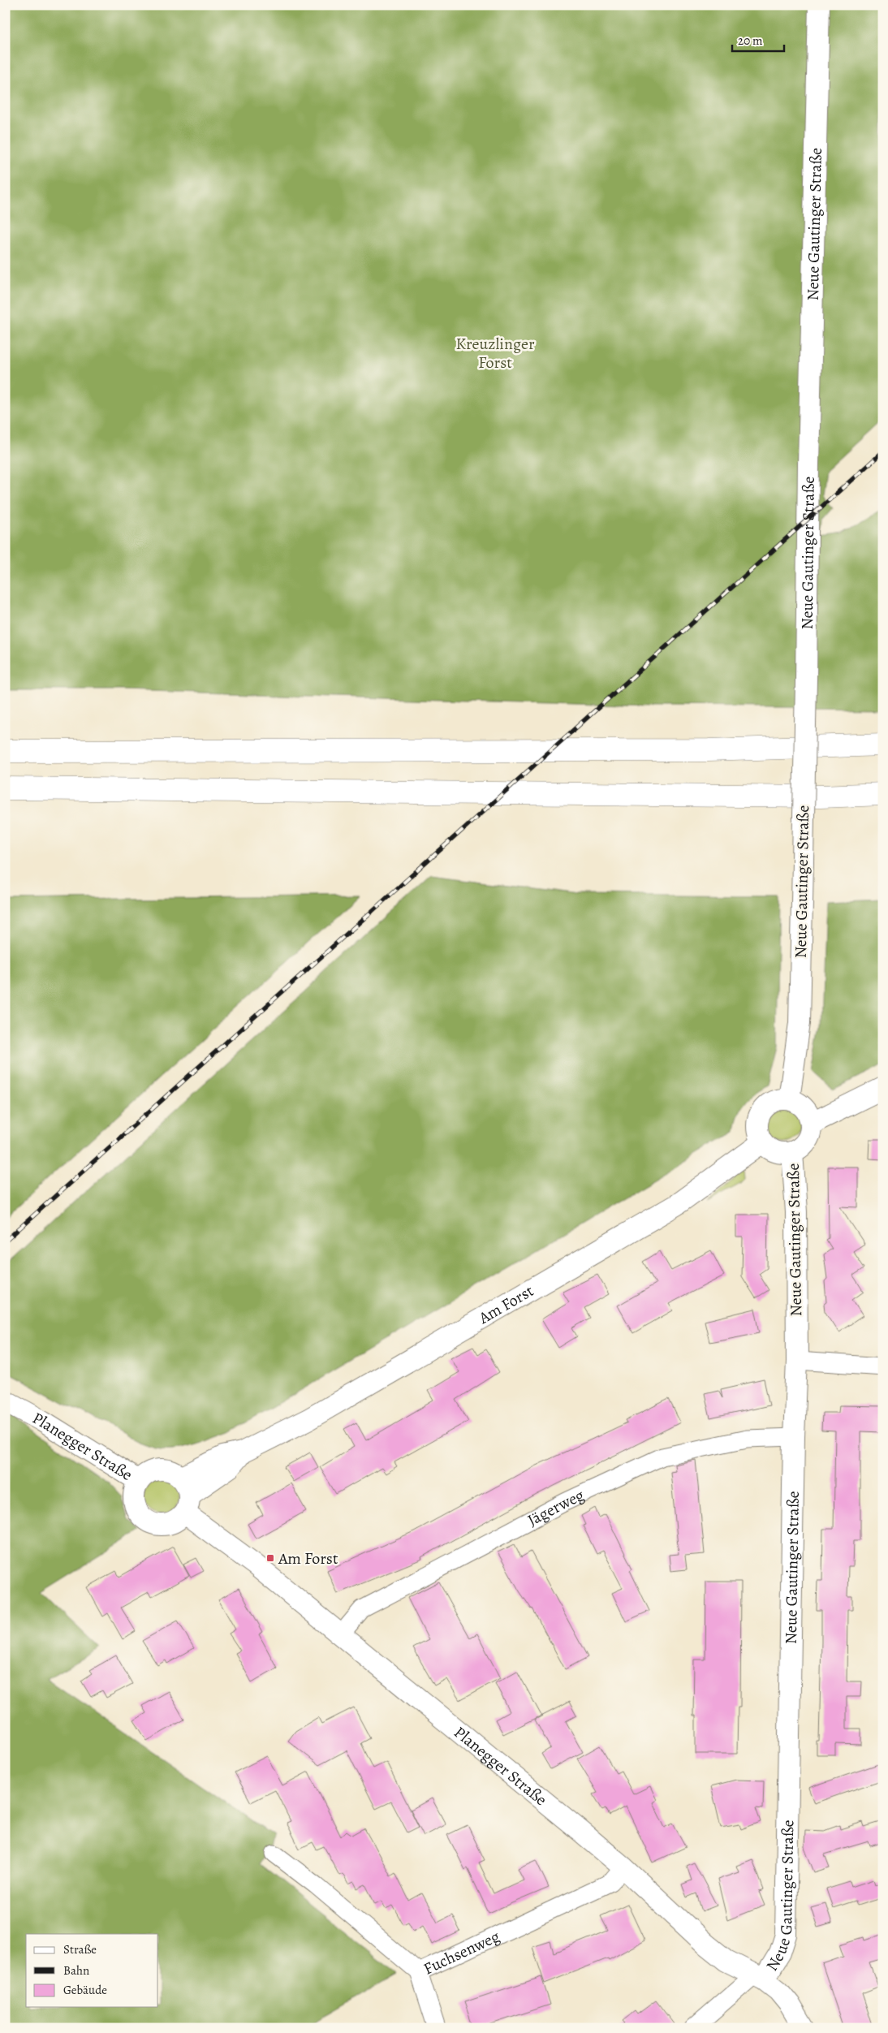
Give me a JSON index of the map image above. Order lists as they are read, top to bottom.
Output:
{
  "streets": {
    "street": [
      "Neue Gautinger Straße",
      "Am Forst",
      "Planegger Straße",
      "Jägerweg",
      "Fuchsenweg"
    ]
  },
  "crossings": [
    ["Neue Gautinger Straße", "Am Forst"],
    ["Neue Gautinger Straße", "Planegger Straße"],
    ["Neue Gautinger Straße", "Jägerweg"],
    ["Am Forst", "Planegger Straße"],
    ["Planegger Straße", "Jägerweg"],
    ["Planegger Straße", "Fuchsenweg"]
  ],
  "parks": ["Kreuzlinger Forst"],
  "places": {
    "transit": ["Am Forst"]
  },
  "legend": ["Straße", "Bahn", "Gebäude"],
  "scale_bar": "20 m"
}
